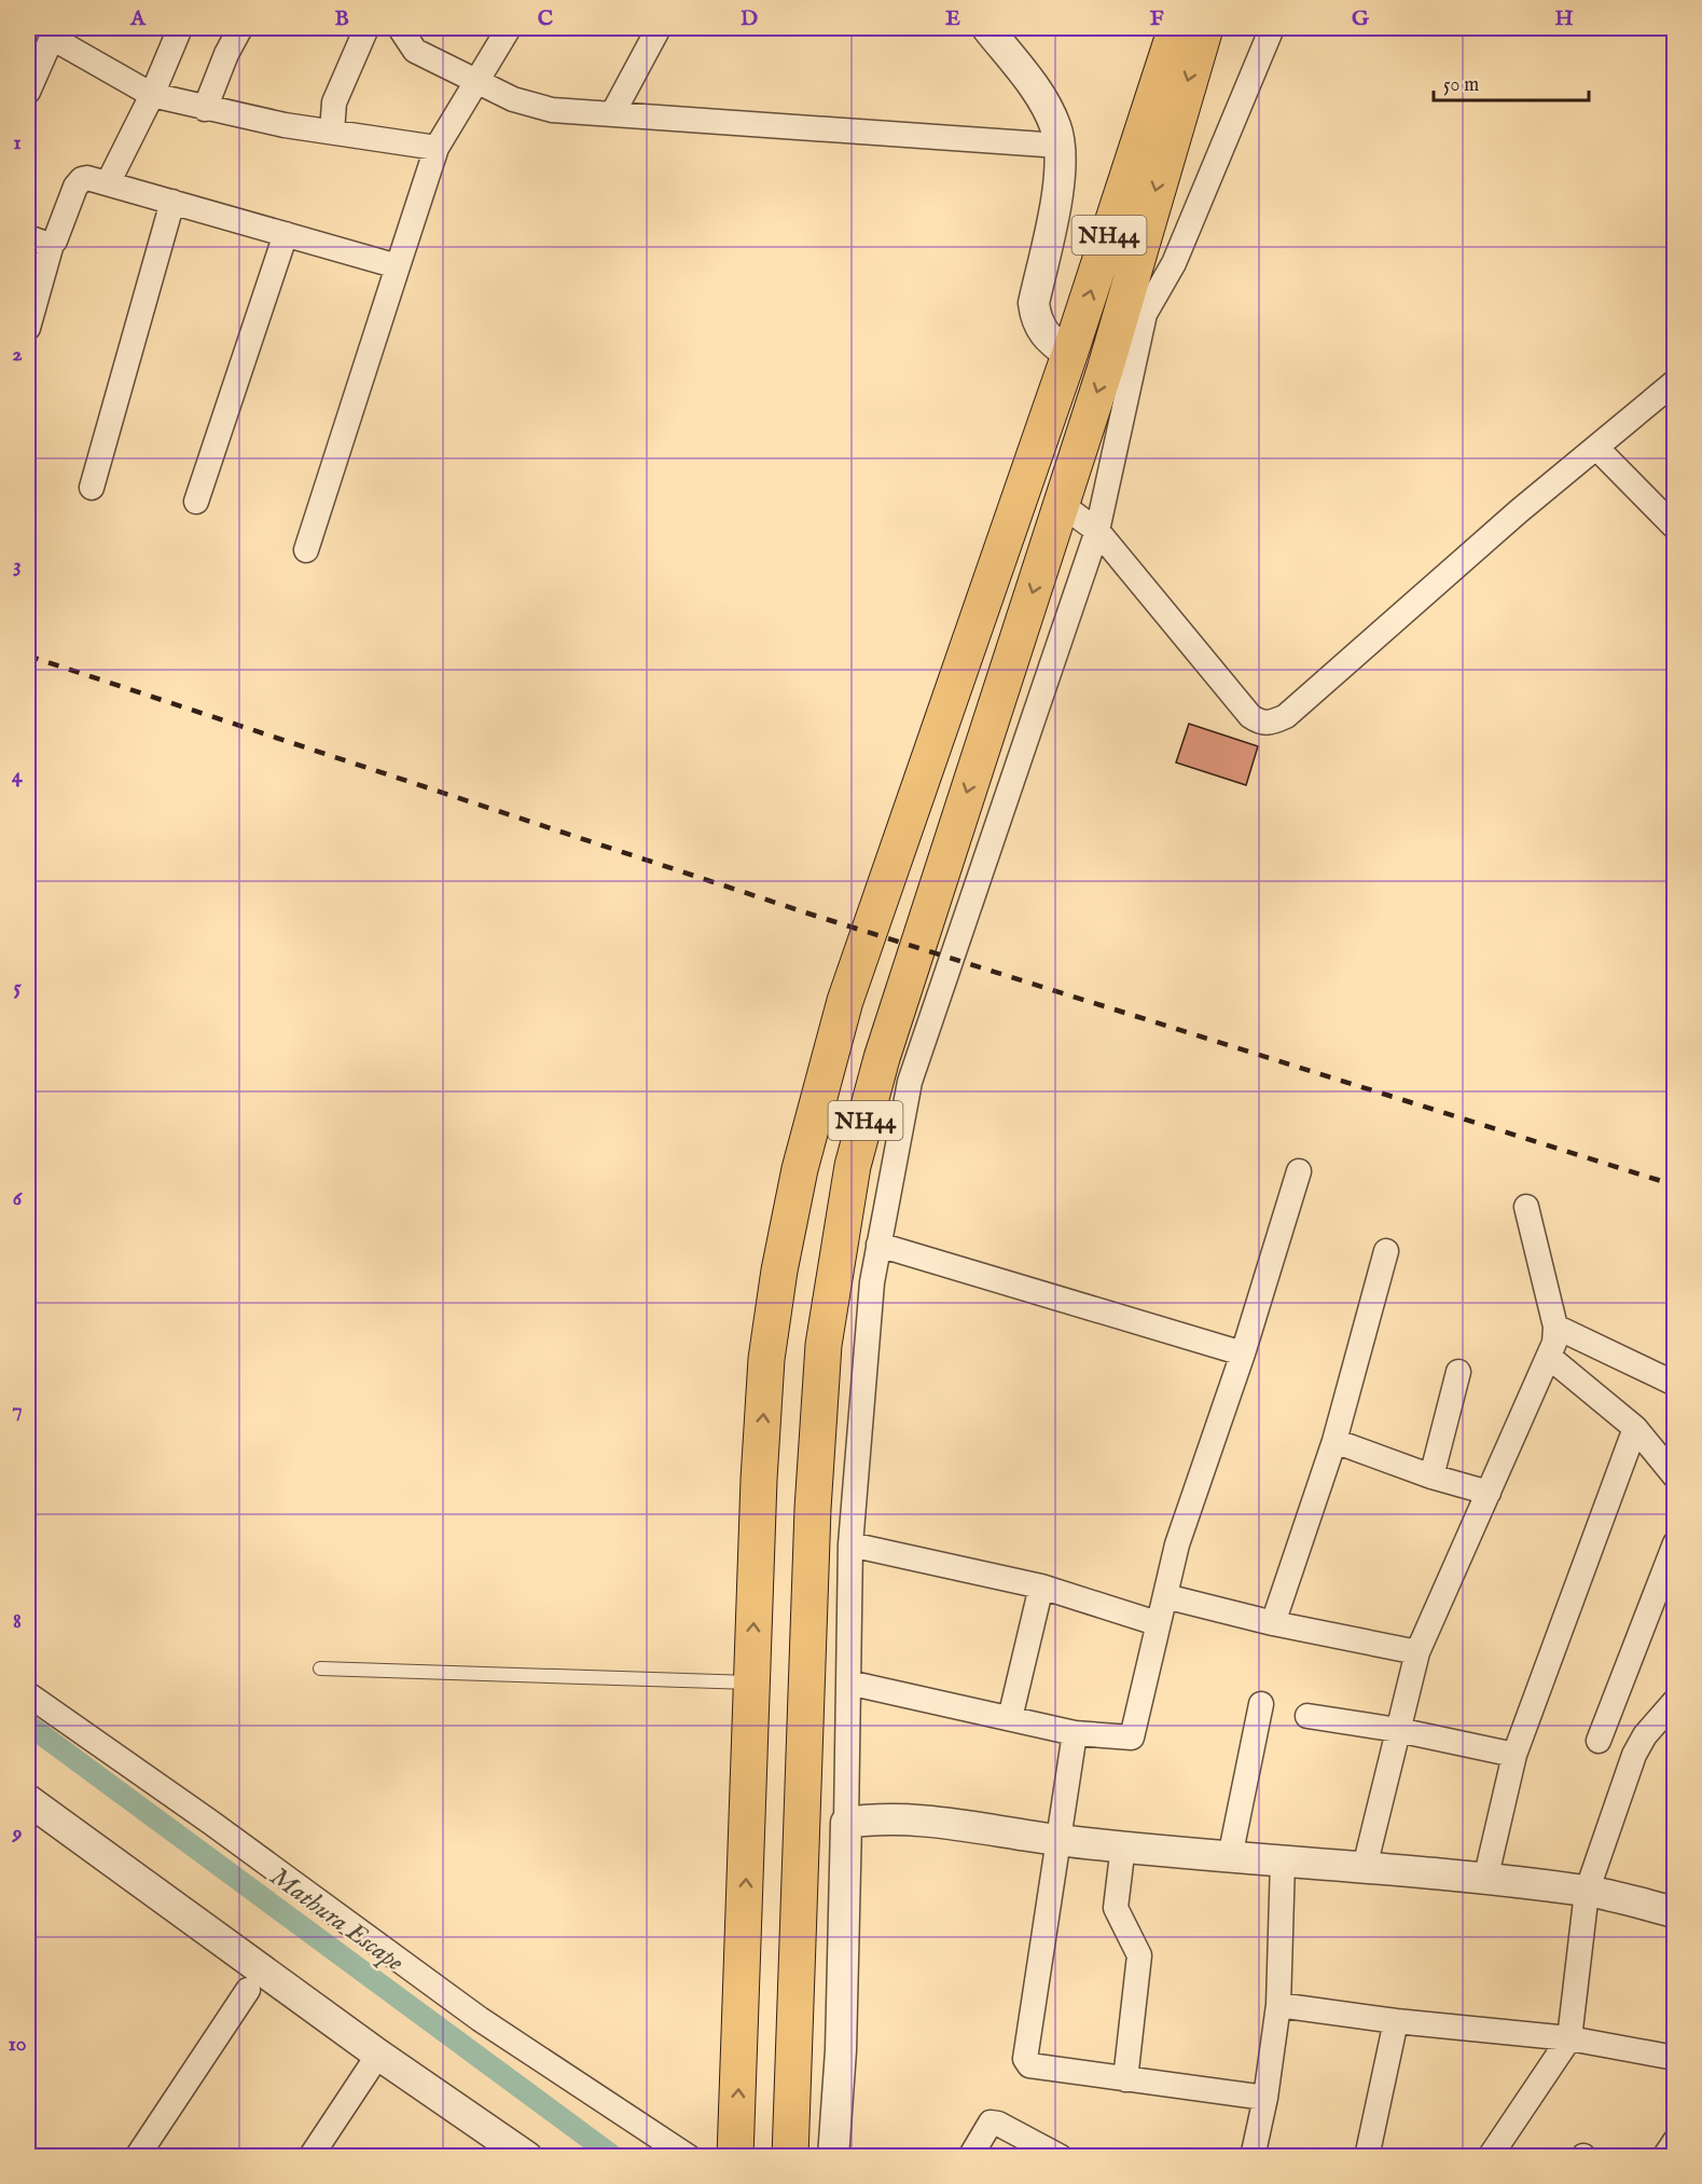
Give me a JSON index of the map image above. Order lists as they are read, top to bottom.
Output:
{
  "streets": {
    "highway": ["NH44"]
  },
  "water": ["Mathura Escape"],
  "scale_bar": "50 m",
  "grid": {
    "columns": [
      "A",
      "B",
      "C",
      "D",
      "E",
      "F",
      "G",
      "H"
    ],
    "rows": [
      "1",
      "2",
      "3",
      "4",
      "5",
      "6",
      "7",
      "8",
      "9",
      "10"
    ]
  }
}
